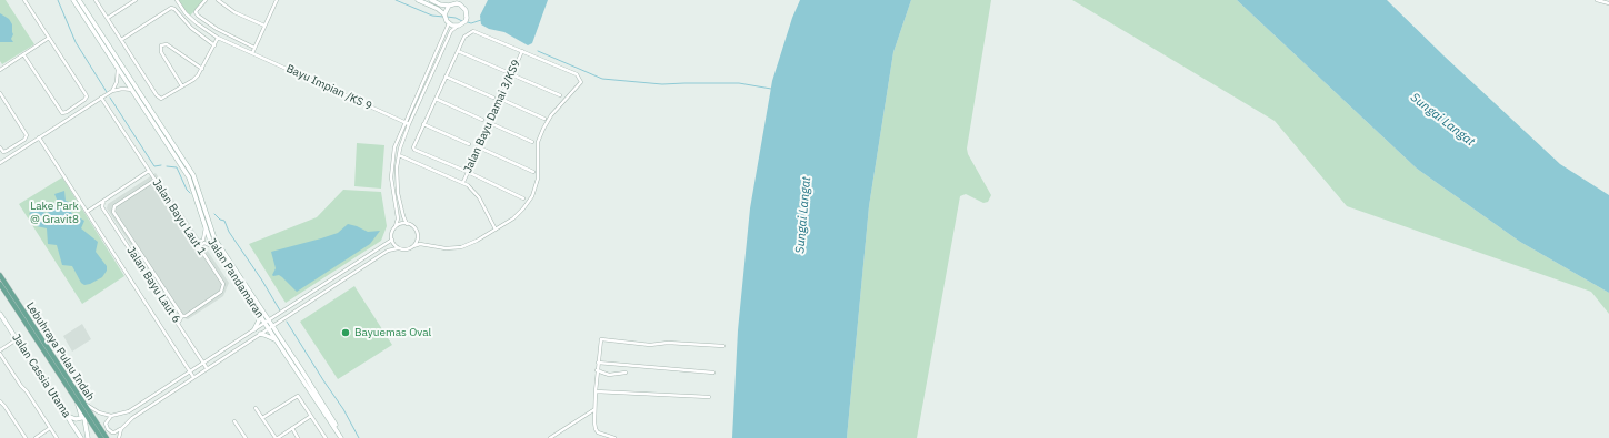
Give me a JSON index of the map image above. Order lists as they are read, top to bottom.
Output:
{
  "streets": {
    "main road": ["Jalan Pandamaran", "Lebuhraya Pulau Indah", "Jalan Cassia Utama"],
    "street": [
      "Bayu Impian /KS 9",
      "Jalan Bayu Damai 3/KS9",
      "Jalan Bayu Laut 1",
      "Jalan Bayu Laut 6"
    ]
  },
  "crossings": [
    ["Jalan Bayu Laut 1", "Jalan Bayu Laut 6"]
  ],
  "water": ["Sungai Langat"],
  "parks": ["Lake Park @ Gravit8"],
  "places": ["Bayuemas Oval"]
}
